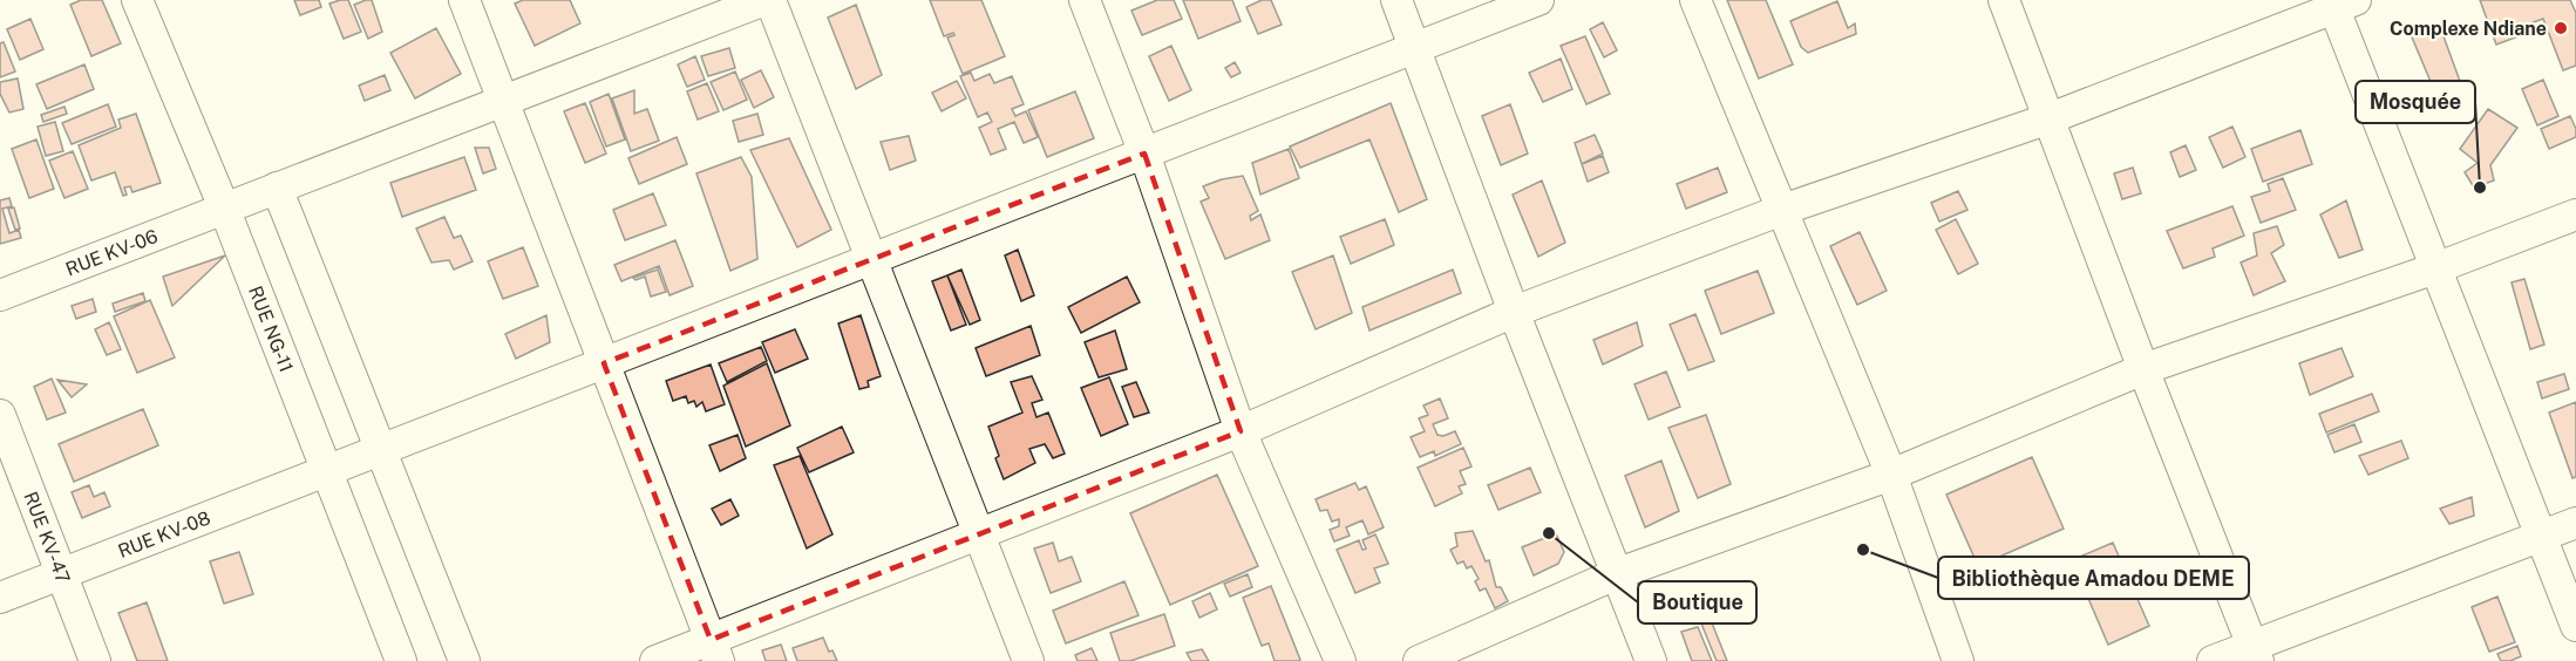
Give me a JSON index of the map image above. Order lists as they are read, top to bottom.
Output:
{
  "streets": {
    "street": [
      "RUE KV-06",
      "RUE NG-11",
      "RUE KV-08",
      "RUE KV-47"
    ]
  },
  "crossings": [
    ["RUE KV-06", "RUE NG-11"],
    ["RUE NG-11", "RUE KV-08"],
    ["RUE KV-08", "RUE KV-47"]
  ],
  "places": [
    "Complexe Ndiane",
    "Mosquée",
    "Boutique",
    "Bibliothèque Amadou DEME"
  ]
}
